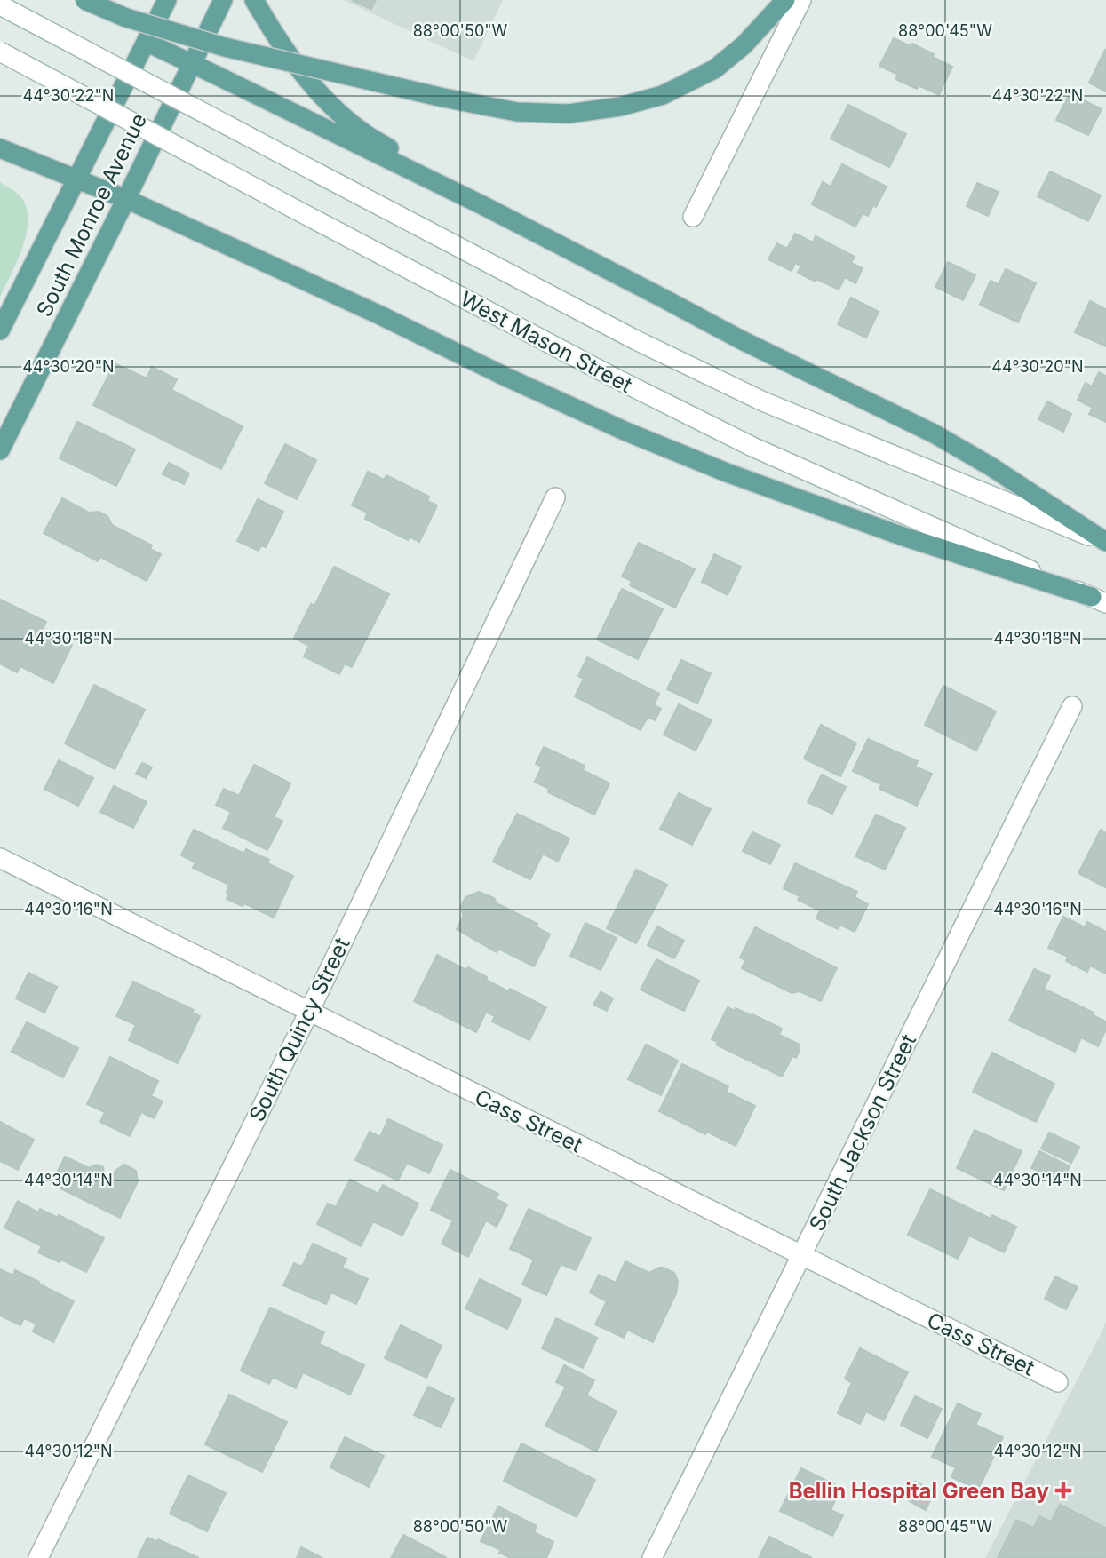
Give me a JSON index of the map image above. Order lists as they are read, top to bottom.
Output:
{
  "streets": {
    "main road": ["South Monroe Avenue"],
    "street": [
      "West Mason Street",
      "South Quincy Street",
      "Cass Street",
      "South Jackson Street"
    ]
  },
  "crossings": [
    ["South Quincy Street", "Cass Street"],
    ["Cass Street", "South Jackson Street"]
  ],
  "places": {
    "health": ["Bellin Hospital Green Bay"]
  },
  "coordinates": [
    "88°00'50\"W",
    "88°00'45\"W",
    "44°30'22\"N",
    "44°30'20\"N",
    "44°30'18\"N",
    "44°30'16\"N",
    "44°30'14\"N",
    "44°30'12\"N"
  ]
}
